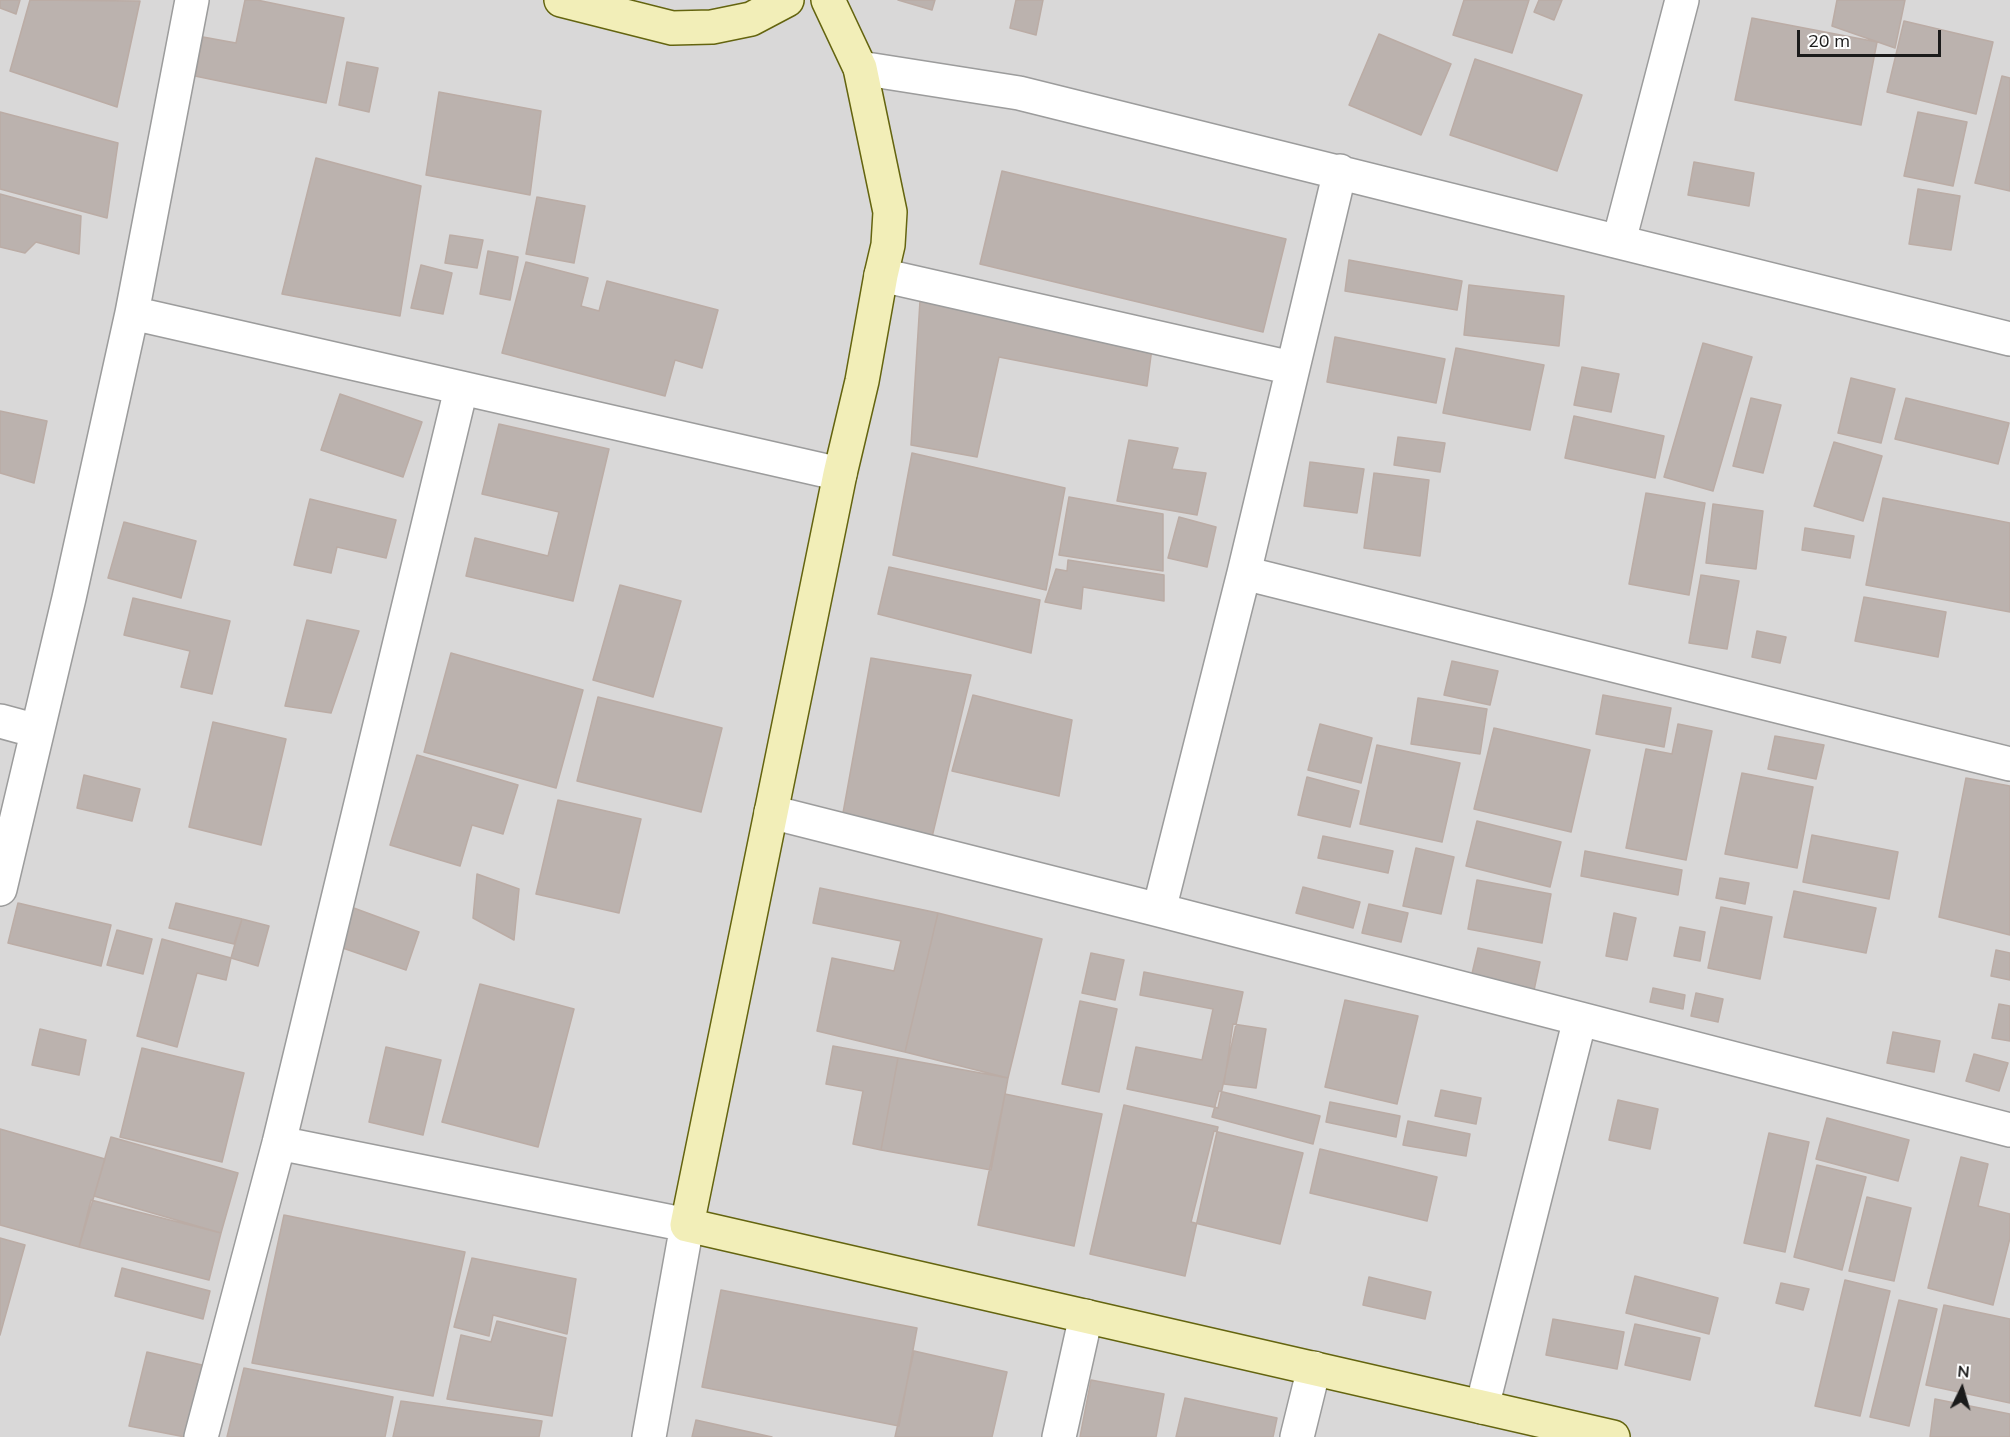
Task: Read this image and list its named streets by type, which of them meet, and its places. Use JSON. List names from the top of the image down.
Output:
{
  "scale_bar": "20 m",
  "north": "top"
}
